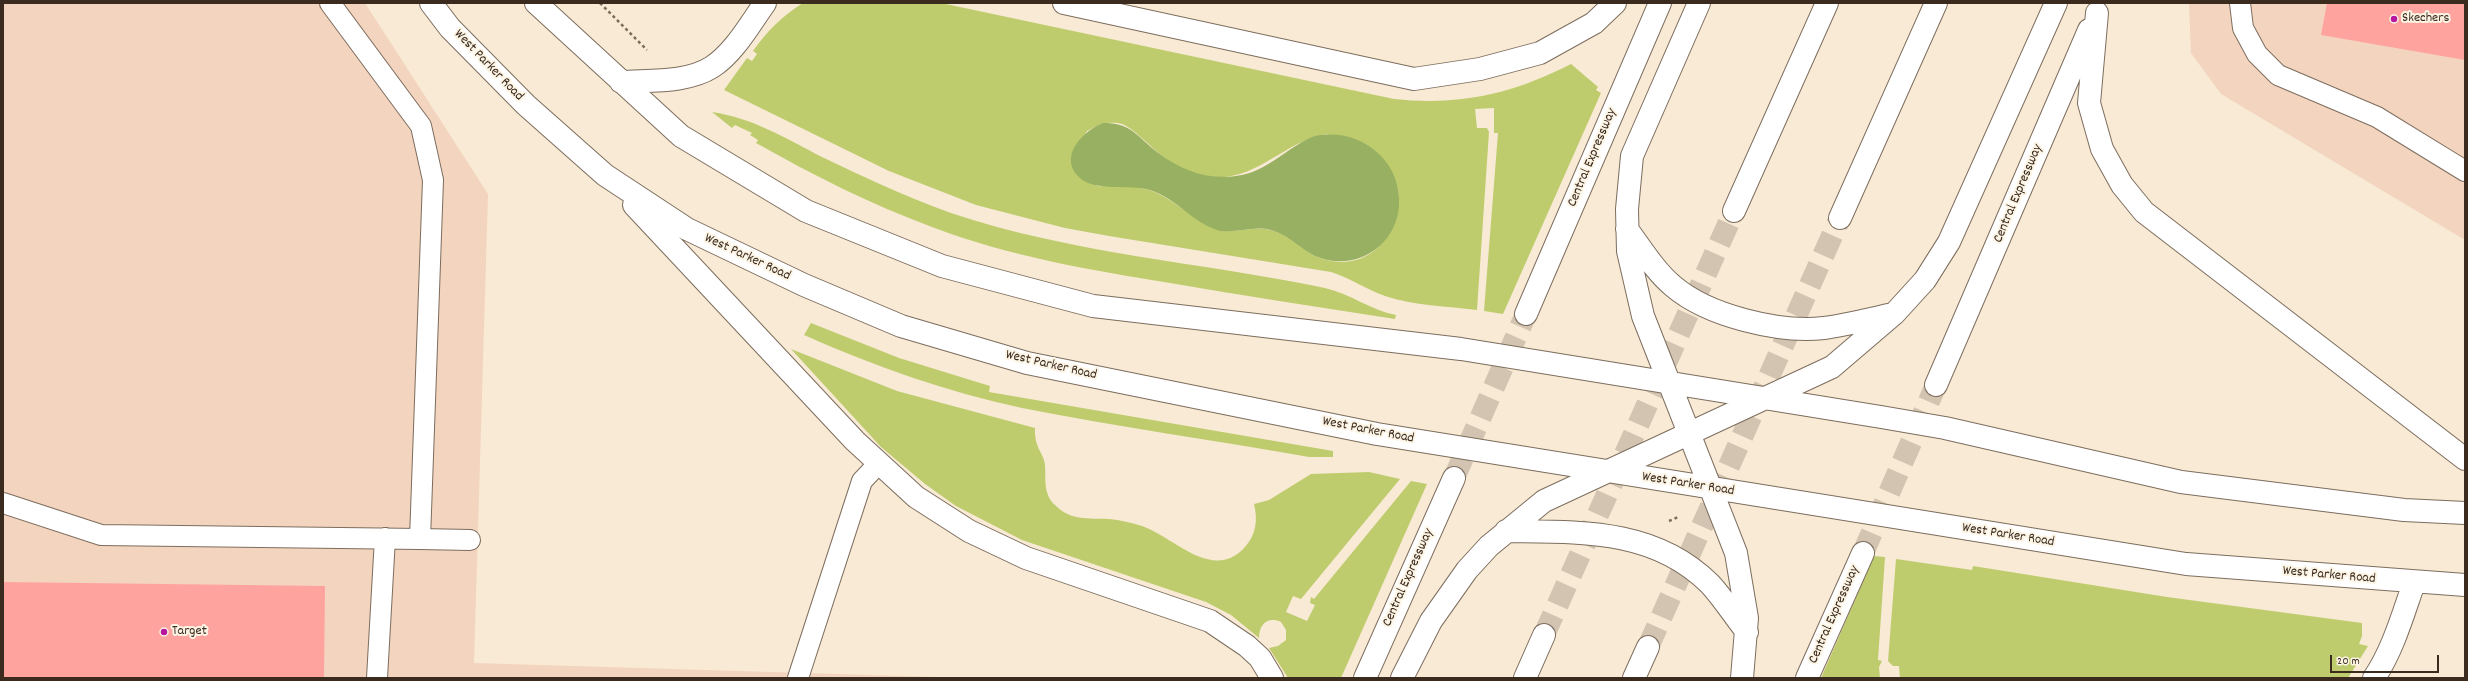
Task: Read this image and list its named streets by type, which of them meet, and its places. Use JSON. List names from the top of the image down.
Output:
{
  "streets": {
    "main road": ["West Parker Road", "Central Expressway"]
  },
  "places": ["Skechers", "Target"],
  "scale_bar": "20 m"
}
